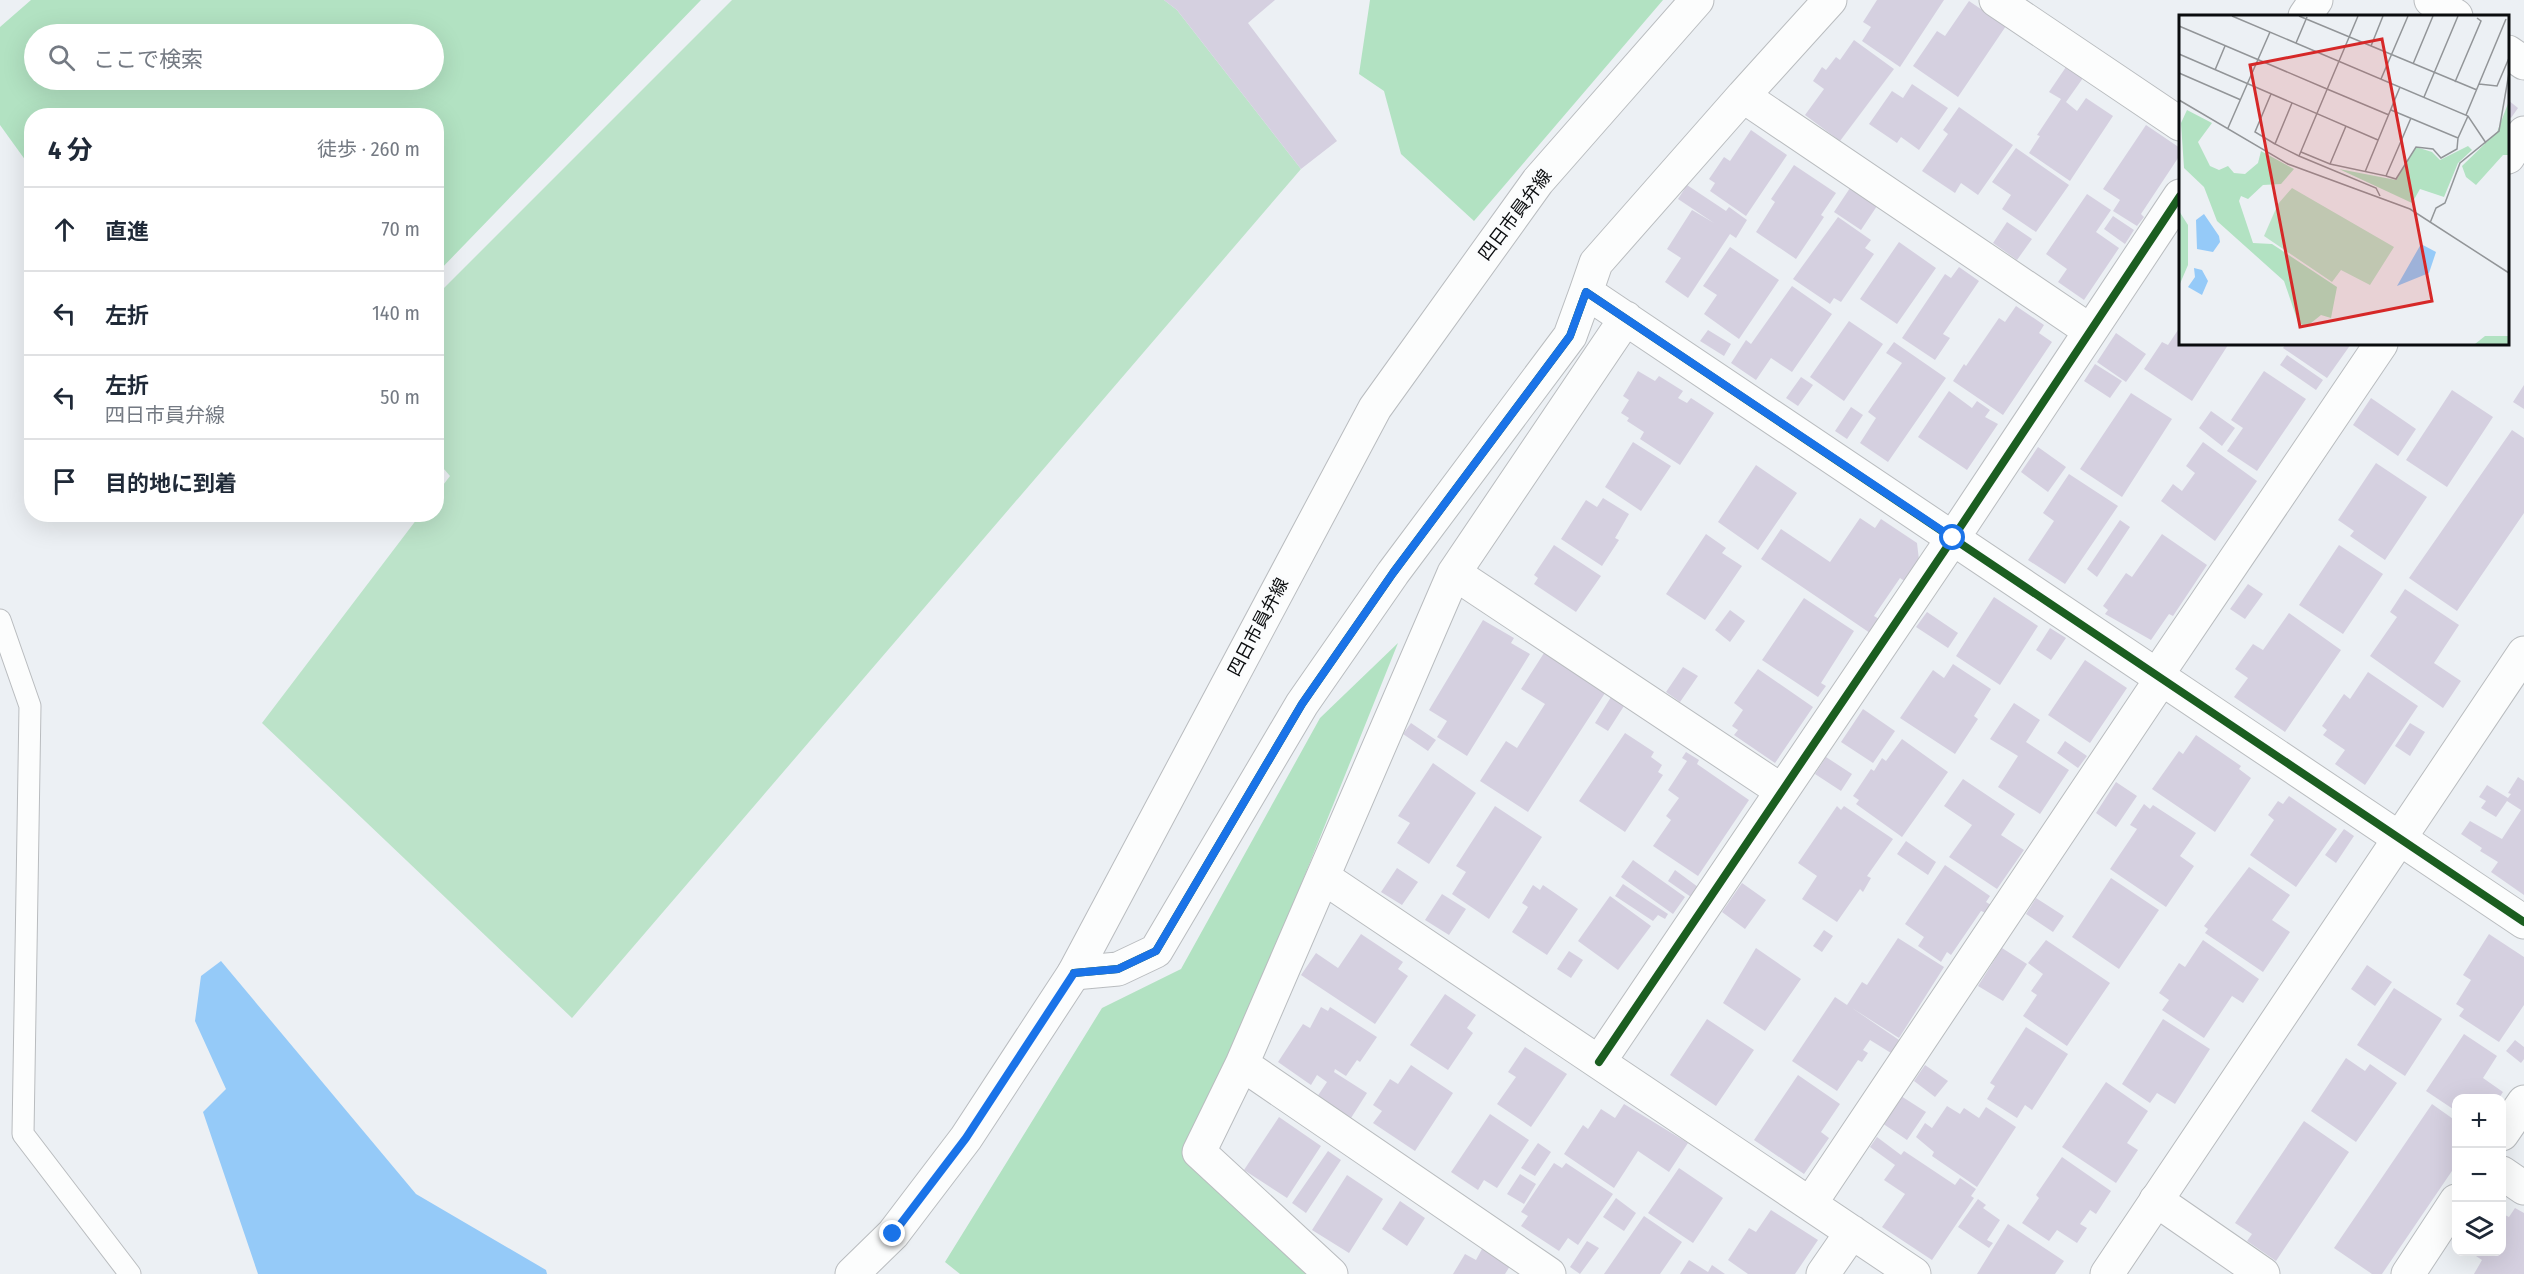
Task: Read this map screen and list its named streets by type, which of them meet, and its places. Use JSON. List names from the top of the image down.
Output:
{
  "streets": {
    "street": ["四日市員弁線"]
  },
  "page": {
    "search": "ここで検索",
    "heading": ["4 分", "徒歩 · 260 m"],
    "list": [
      ["直進", "70 m"],
      ["左折", "140 m"],
      ["左折", "四日市員弁線", "50 m"],
      "目的地に到着"
    ],
    "map_buttons": ["+", "−"]
  }
}
